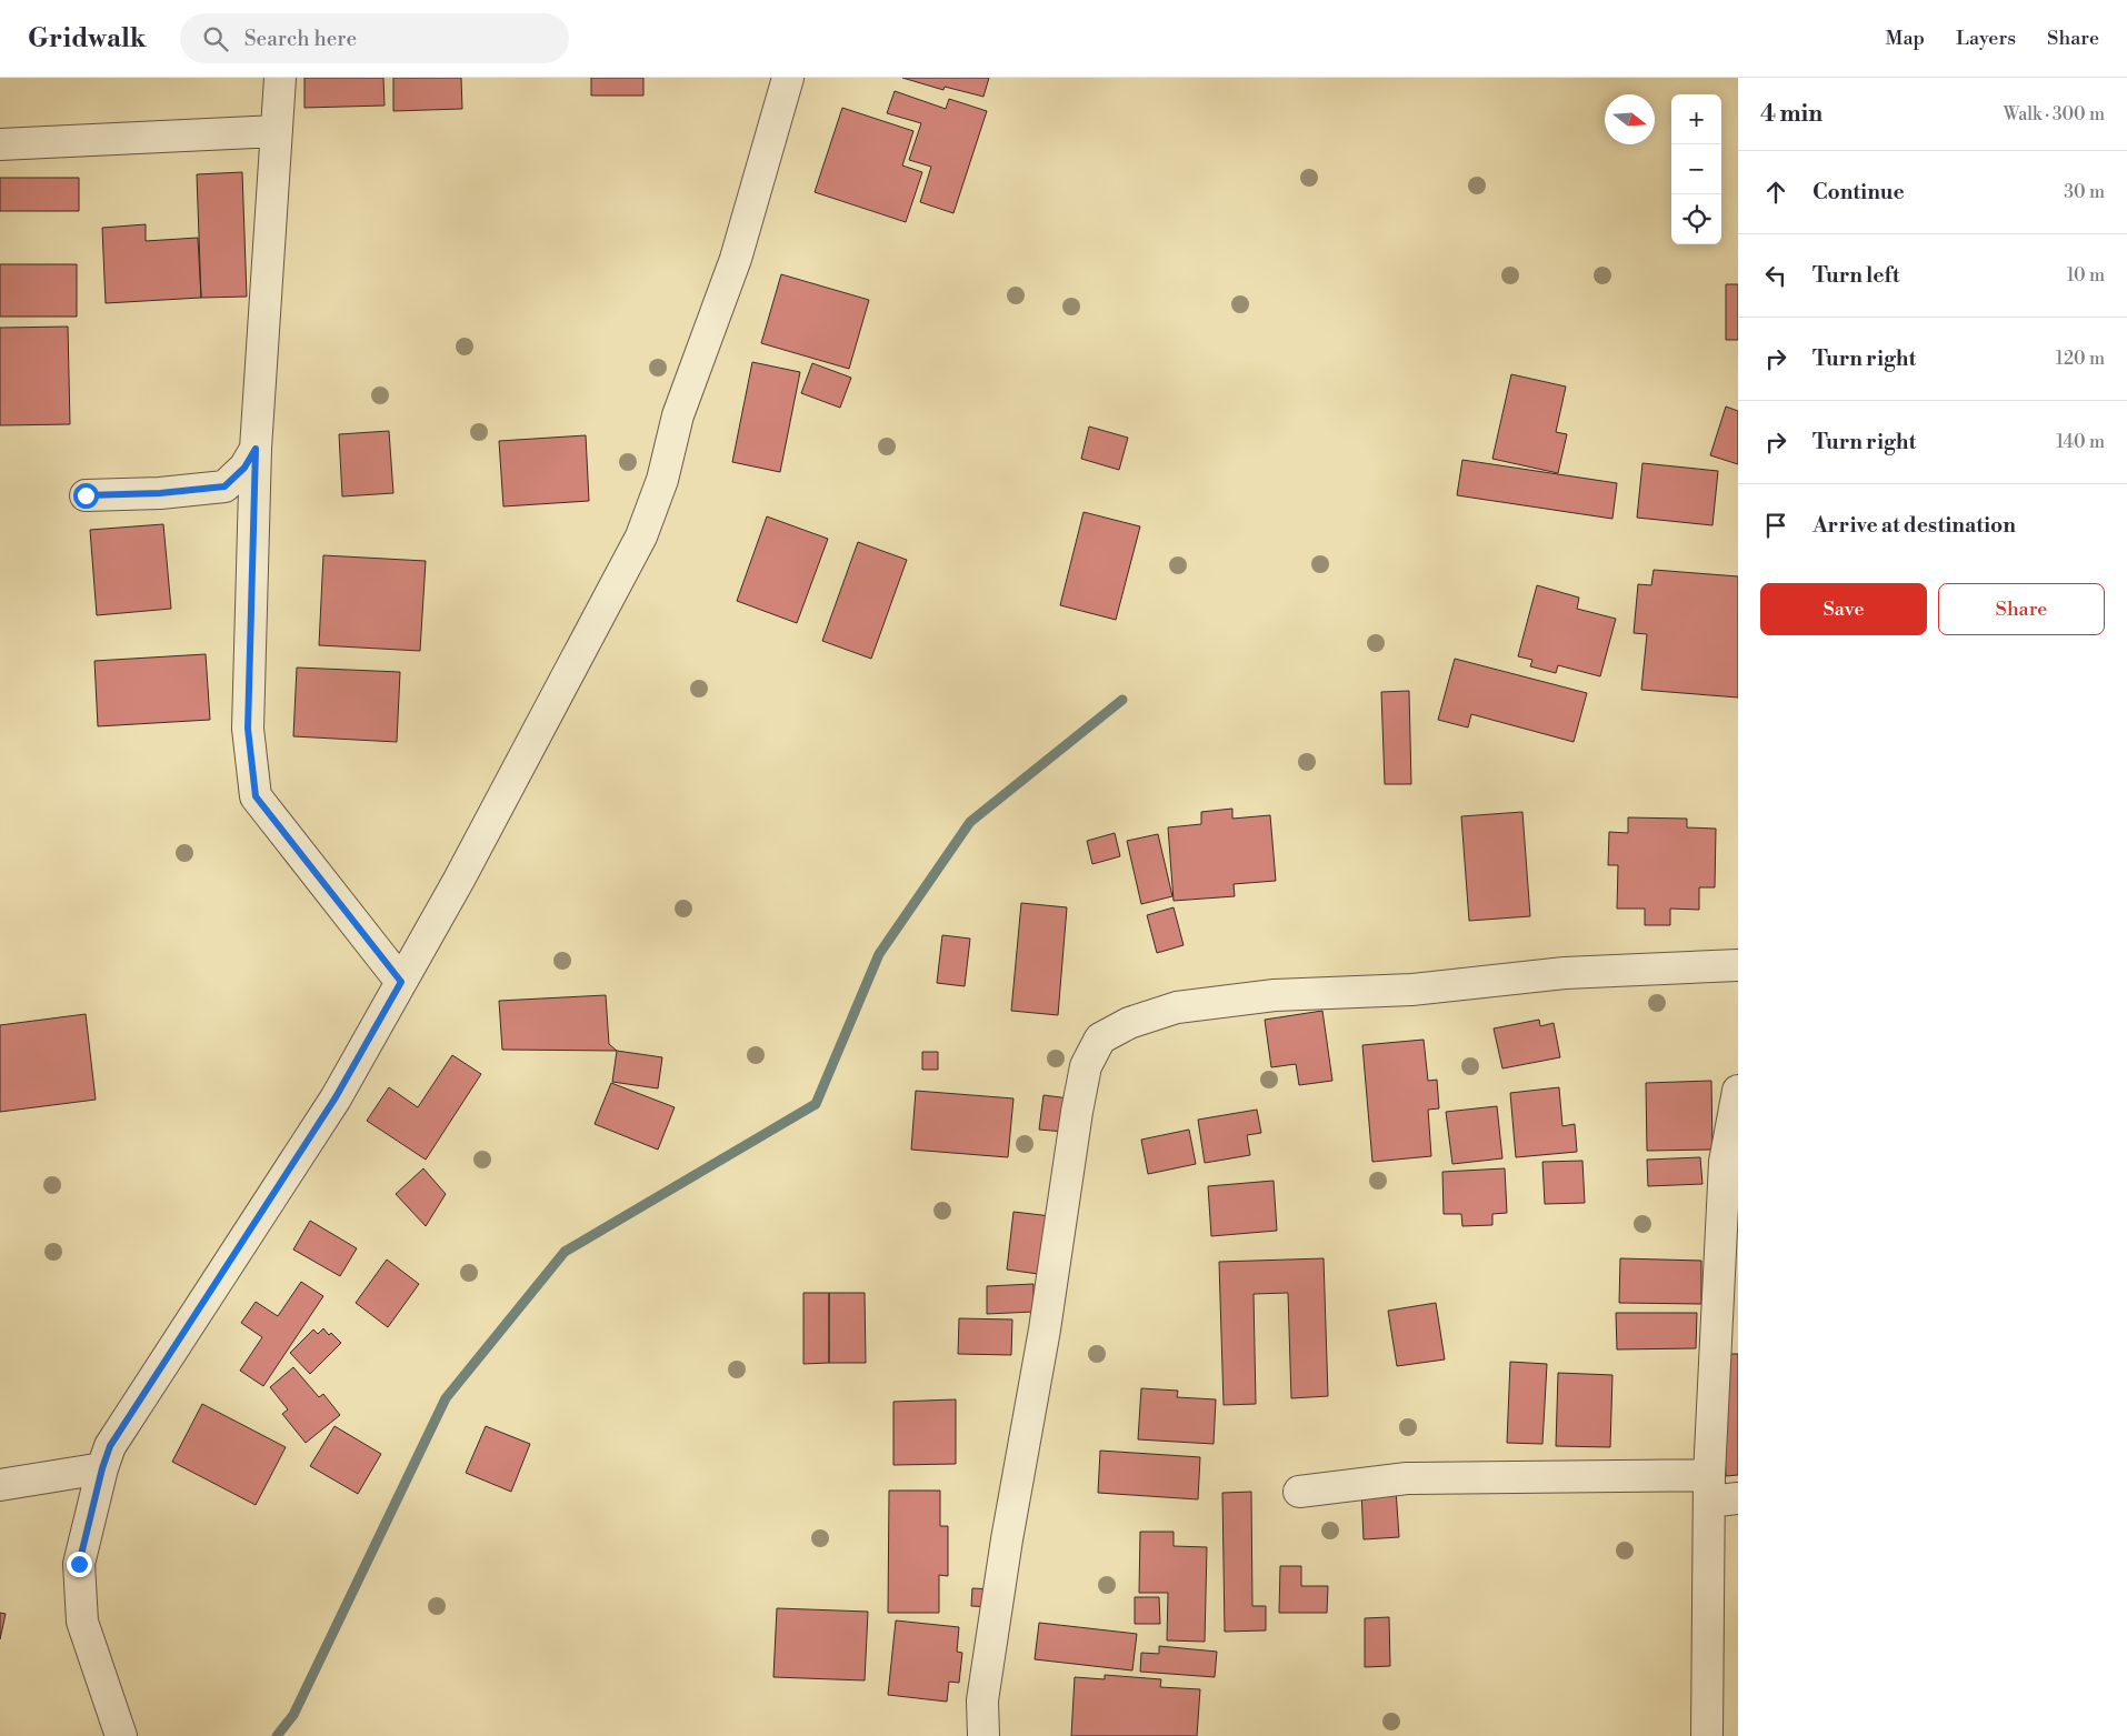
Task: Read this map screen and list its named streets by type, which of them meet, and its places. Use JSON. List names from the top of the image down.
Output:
{
  "north": "right",
  "page": {
    "header": "Gridwalk",
    "search": "Search here",
    "nav": ["Map", "Layers", "Share"],
    "heading": ["4 min", "Walk · 300 m"],
    "map_buttons": ["+", "−"],
    "list": [
      ["Continue", "30 m"],
      ["Turn left", "10 m"],
      ["Turn right", "120 m"],
      ["Turn right", "140 m"],
      "Arrive at destination"
    ],
    "buttons": ["Save", "Share"]
  }
}
